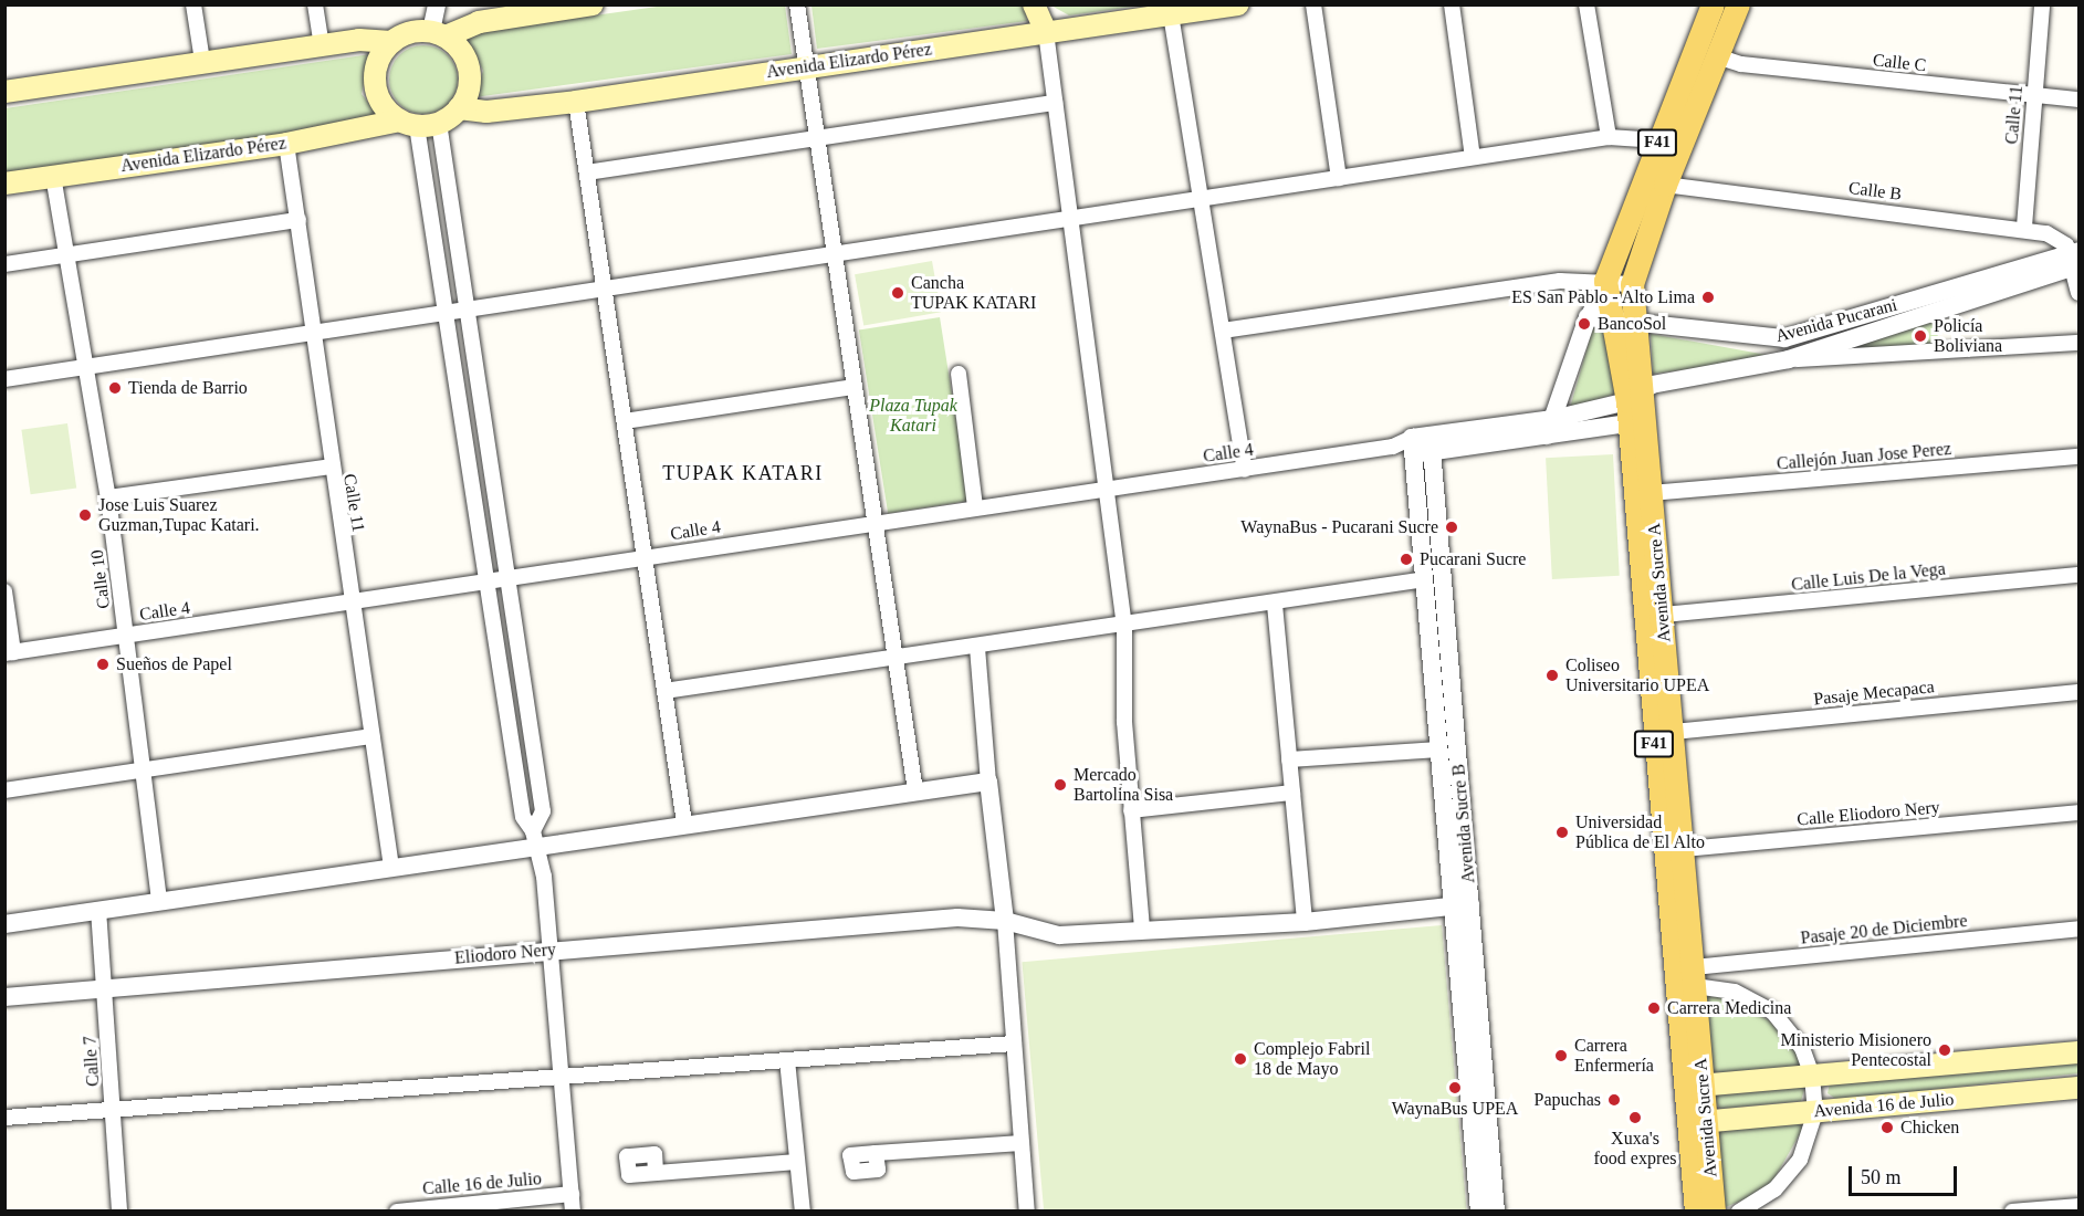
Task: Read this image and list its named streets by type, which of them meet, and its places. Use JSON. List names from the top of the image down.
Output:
{
  "streets": {
    "main road": [
      "Avenida Elizardo Pérez",
      "F41",
      "Avenida Sucre A",
      "Avenida 16 de Julio"
    ],
    "street": [
      "Calle C",
      "Calle 11",
      "Calle B",
      "Avenida Pucarani",
      "Calle 4",
      "Callejón Juan Jose Perez",
      "Calle Luis De la Vega",
      "Calle 10",
      "Pasaje Mecapaca",
      "Calle Eliodoro Nery",
      "Avenida Sucre B",
      "Pasaje 20 de Diciembre",
      "Eliodoro Nery",
      "Calle 7",
      "Calle 16 de Julio"
    ]
  },
  "crossings": [
    ["Avenida Elizardo Pérez", "Calle 11"],
    ["Avenida Elizardo Pérez", "Calle 10"],
    ["Calle C", "Calle 11"],
    ["Calle C", "F41"],
    ["Calle 11", "Calle B"],
    ["Calle 11", "Calle 4"],
    ["F41", "Calle B"],
    ["F41", "Avenida Pucarani"],
    ["F41", "Avenida Sucre A"],
    ["Calle B", "Avenida Pucarani"],
    ["Avenida Pucarani", "Calle 4"],
    ["Avenida Pucarani", "Avenida Sucre A"],
    ["Avenida Pucarani", "Avenida Sucre B"],
    ["Calle 4", "Calle 10"],
    ["Calle 4", "Avenida Sucre B"],
    ["Callejón Juan Jose Perez", "Avenida Sucre A"],
    ["Calle Luis De la Vega", "Avenida Sucre A"],
    ["Avenida Sucre A", "Pasaje Mecapaca"],
    ["Avenida Sucre A", "Calle Eliodoro Nery"],
    ["Avenida Sucre A", "Pasaje 20 de Diciembre"],
    ["Avenida Sucre A", "Avenida 16 de Julio"],
    ["Avenida Sucre B", "Eliodoro Nery"],
    ["Eliodoro Nery", "Calle 7"]
  ],
  "districts": ["TUPAK KATARI"],
  "parks": ["Plaza Tupak Katari"],
  "places": [
    "Cancha TUPAK KATARI",
    "ES San Pablo - Alto Lima",
    "BancoSol",
    "Policía Boliviana",
    "Tienda de Barrio",
    "Jose Luis Suarez Guzman,Tupac Katari.",
    "WaynaBus - Pucarani Sucre",
    "Pucarani Sucre",
    "Sueños de Papel",
    "Coliseo Universitario UPEA",
    "Mercado Bartolina Sisa",
    "Universidad Pública de El Alto",
    "Carrera Medicina",
    "Ministerio Misionero Pentecostal",
    "Carrera Enfermería",
    "Complejo Fabril 18 de Mayo",
    "WaynaBus UPEA",
    "Papuchas",
    "Xuxa's food expres",
    "Chicken"
  ],
  "scale_bar": "50 m"
}
